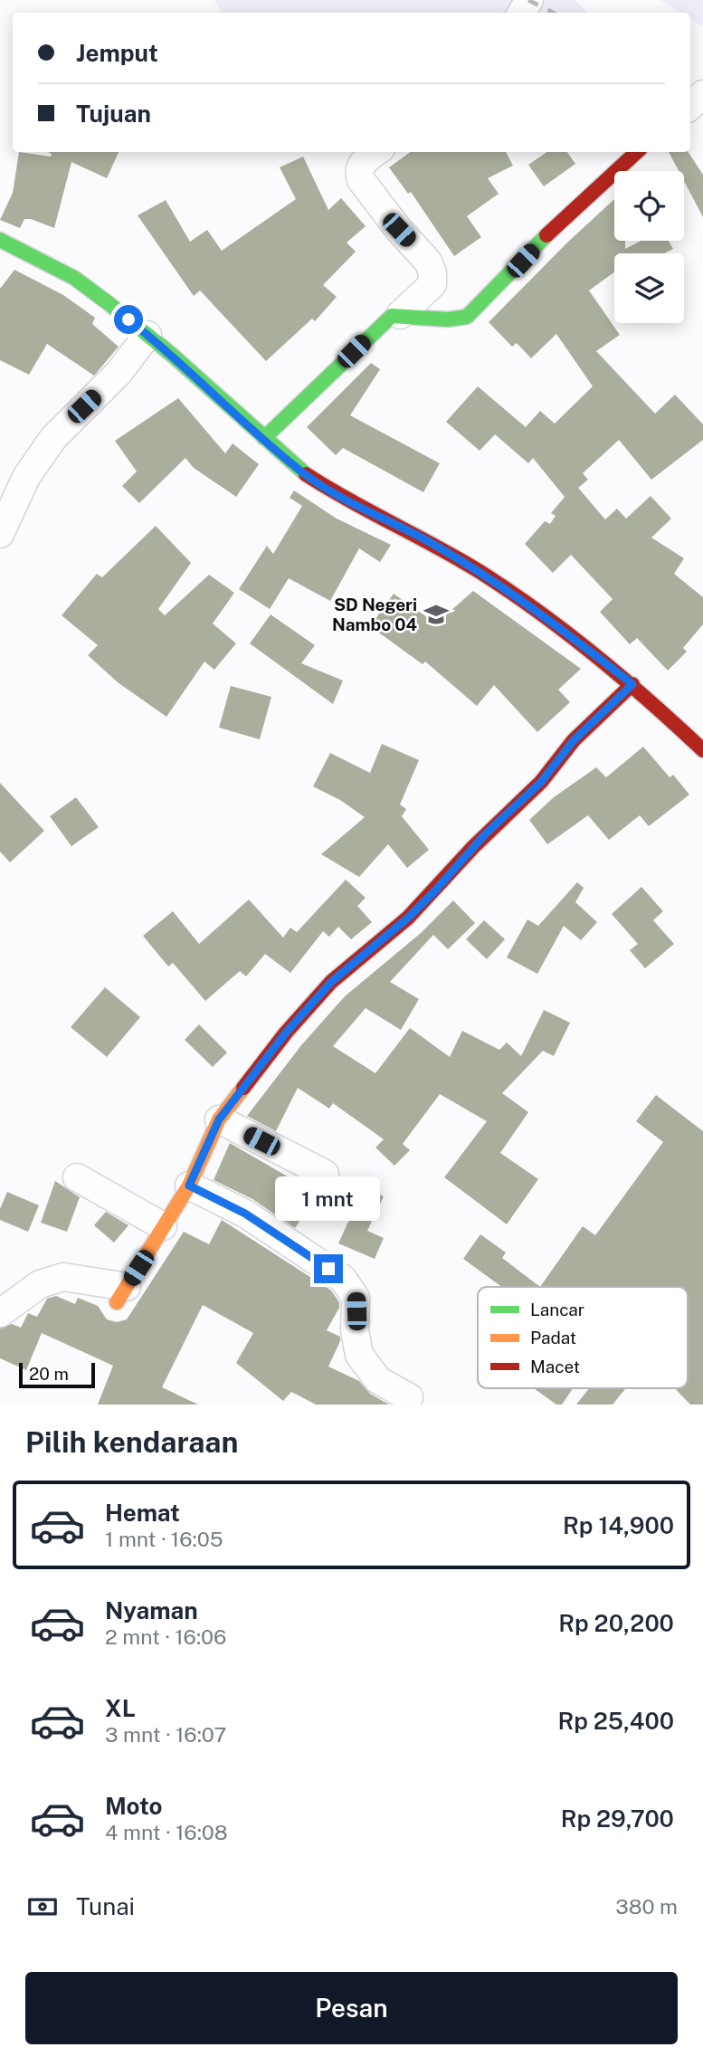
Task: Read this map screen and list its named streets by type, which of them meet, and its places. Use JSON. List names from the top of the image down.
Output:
{
  "places": {
    "school or university": ["SD Negeri Nambo 04"]
  },
  "legend": ["Lancar", "Padat", "Macet"],
  "scale_bar": "20 m",
  "page": {
    "banner": ["Jemput", "Tujuan"],
    "bubble": "1 mnt",
    "scale": "20 m",
    "heading": "Pilih kendaraan",
    "list": [
      {
        "name": "Hemat",
        "note": "1 mnt · 16:05",
        "value": "Rp 14,900"
      },
      {
        "name": "Nyaman",
        "note": "2 mnt · 16:06",
        "value": "Rp 20,200"
      },
      {
        "name": "XL",
        "note": "3 mnt · 16:07",
        "value": "Rp 25,400"
      },
      {
        "name": "Moto",
        "note": "4 mnt · 16:08",
        "value": "Rp 29,700"
      }
    ],
    "pay": ["Tunai", "380 m"],
    "buttons": "Pesan"
  }
}
